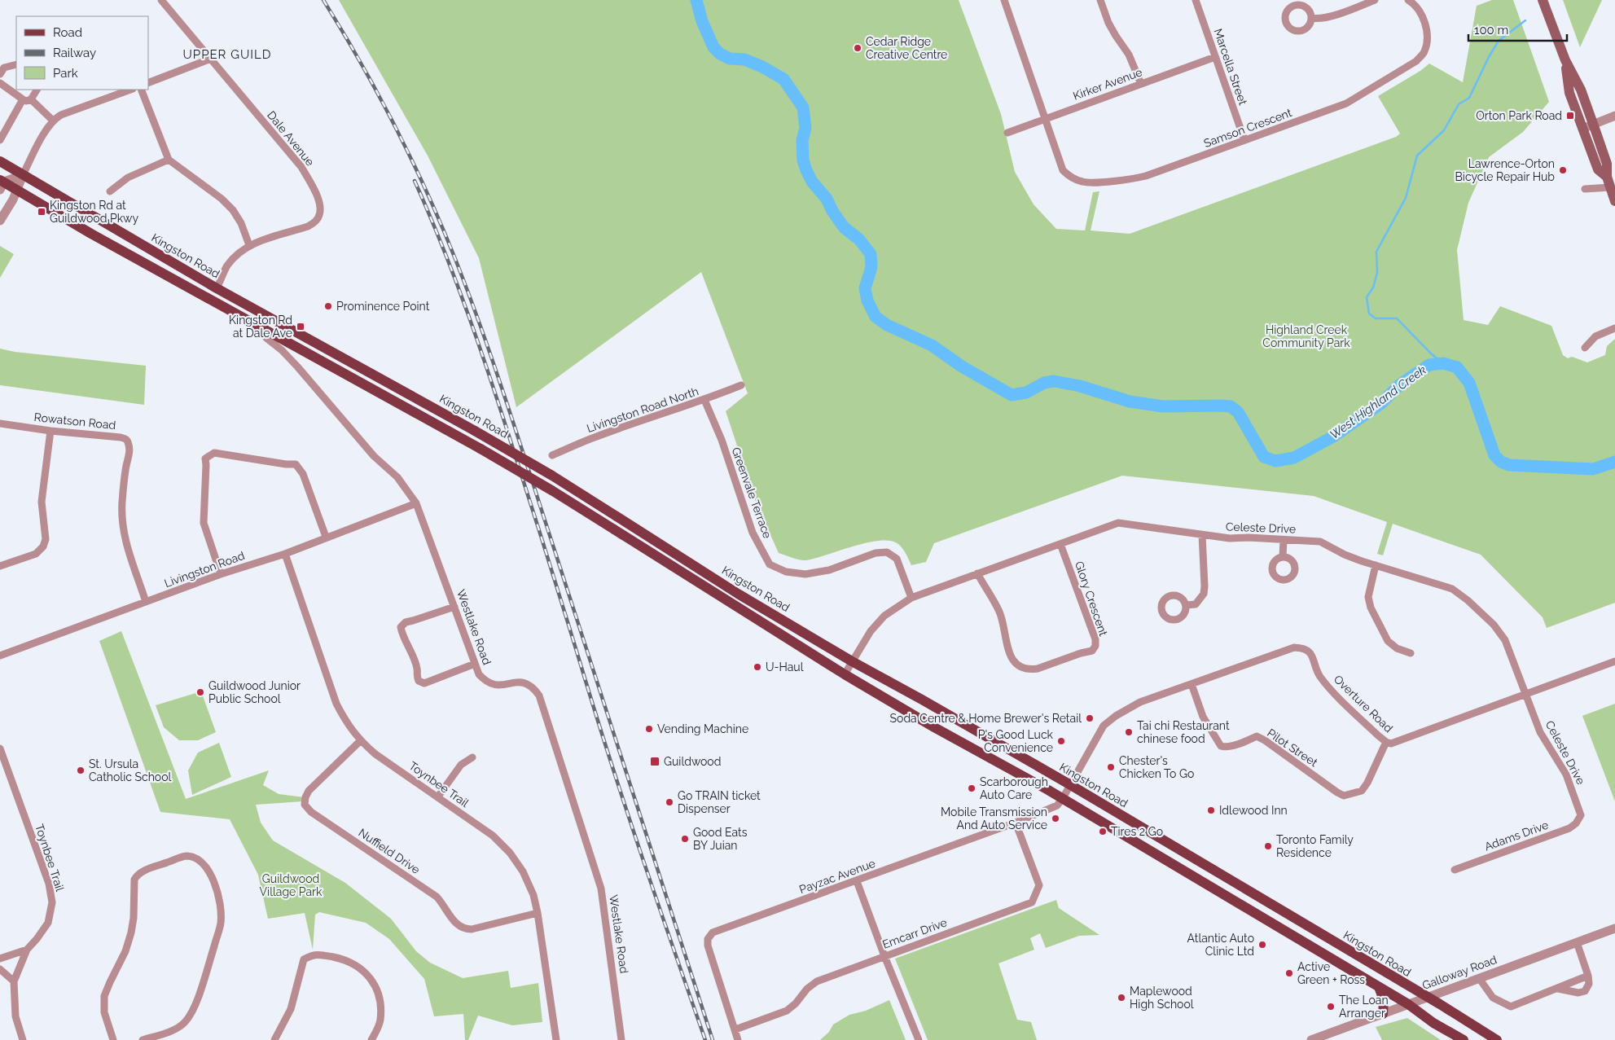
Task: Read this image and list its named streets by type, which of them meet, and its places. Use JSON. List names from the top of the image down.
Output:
{
  "streets": {
    "main road": ["Kingston Road"],
    "street": [
      "Marcella Street",
      "Kirker Avenue",
      "Samson Crescent",
      "Dale Avenue",
      "Livingston Road North",
      "Rowatson Road",
      "Greenvale Terrace",
      "Celeste Drive",
      "Livingston Road",
      "Glory Crescent",
      "Westlake Road",
      "Overture Road",
      "Pilot Street",
      "Toynbee Trail",
      "Adams Drive",
      "Nuffield Drive",
      "Payzac Avenue",
      "Emcarr Drive",
      "Galloway Road"
    ]
  },
  "crossings": [
    ["Marcella Street", "Kirker Avenue"],
    ["Marcella Street", "Samson Crescent"],
    ["Kirker Avenue", "Samson Crescent"],
    ["Dale Avenue", "Kingston Road"],
    ["Kingston Road", "Celeste Drive"],
    ["Kingston Road", "Overture Road"],
    ["Kingston Road", "Galloway Road"],
    ["Livingston Road North", "Greenvale Terrace"],
    ["Rowatson Road", "Livingston Road"],
    ["Greenvale Terrace", "Celeste Drive"],
    ["Celeste Drive", "Glory Crescent"],
    ["Celeste Drive", "Overture Road"],
    ["Celeste Drive", "Adams Drive"],
    ["Livingston Road", "Westlake Road"],
    ["Livingston Road", "Toynbee Trail"],
    ["Overture Road", "Pilot Street"],
    ["Overture Road", "Payzac Avenue"],
    ["Toynbee Trail", "Nuffield Drive"],
    ["Payzac Avenue", "Emcarr Drive"]
  ],
  "districts": ["UPPER GUILD"],
  "water": ["West Highland Creek"],
  "parks": ["Highland Creek Community Park", "Guildwood Village Park"],
  "places": {
    "other": [
      "Cedar Ridge Creative Centre",
      "Lawrence-Orton Bicycle Repair Hub",
      "Prominence Point",
      "U-Haul",
      "Guildwood Junior Public School",
      "Soda Centre & Home Brewer's Retail",
      "Vending Machine",
      "Tai chi Restaurant chinese food",
      "P's Good Luck Convenience",
      "Chester's Chicken To Go",
      "St. Ursula Catholic School",
      "Scarborough Auto Care",
      "Go TRAIN ticket Dispenser",
      "Idlewood Inn",
      "Mobile Transmission And Auto Service",
      "Tires 2 Go",
      "Good Eats BY Juian",
      "Toronto Family Residence",
      "Atlantic Auto Clinic Ltd",
      "Active Green + Ross",
      "Maplewood High School",
      "The Loan Arranger"
    ],
    "transit": [
      "Orton Park Road",
      "Kingston Rd at Guildwood Pkwy",
      "Kingston Rd at Dale Ave",
      "Guildwood"
    ]
  },
  "legend": ["Road", "Railway", "Park"],
  "scale_bar": "100 m"
}
